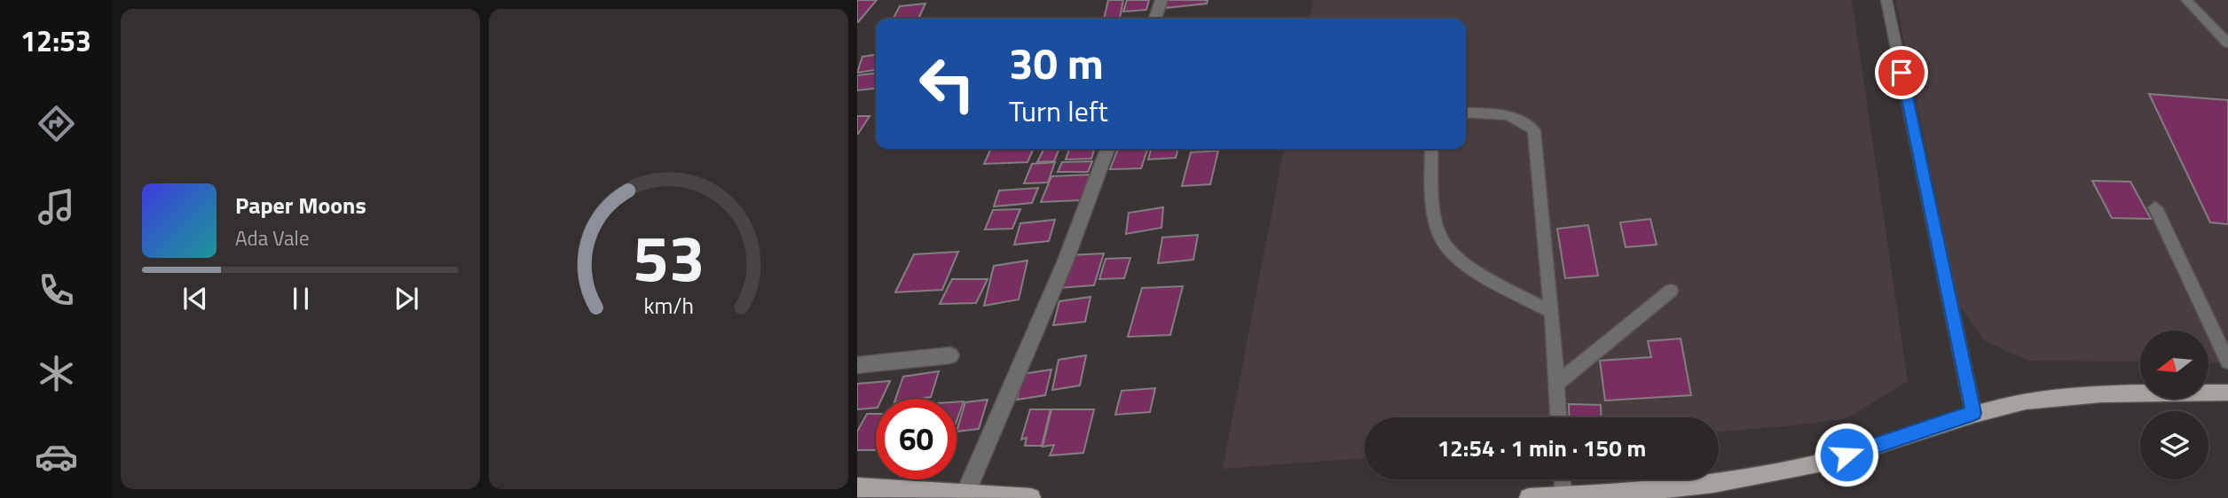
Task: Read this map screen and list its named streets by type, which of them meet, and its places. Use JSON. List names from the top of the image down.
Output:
{
  "north": "left",
  "page": {
    "tabs": "12:53",
    "turn": ["30 m", "Turn left"],
    "song": ["Paper Moons", "Ada Vale"],
    "limit": "60",
    "trip": "12:54 · 1 min · 150 m",
    "gauge": ["53", "km/h"]
  }
}
